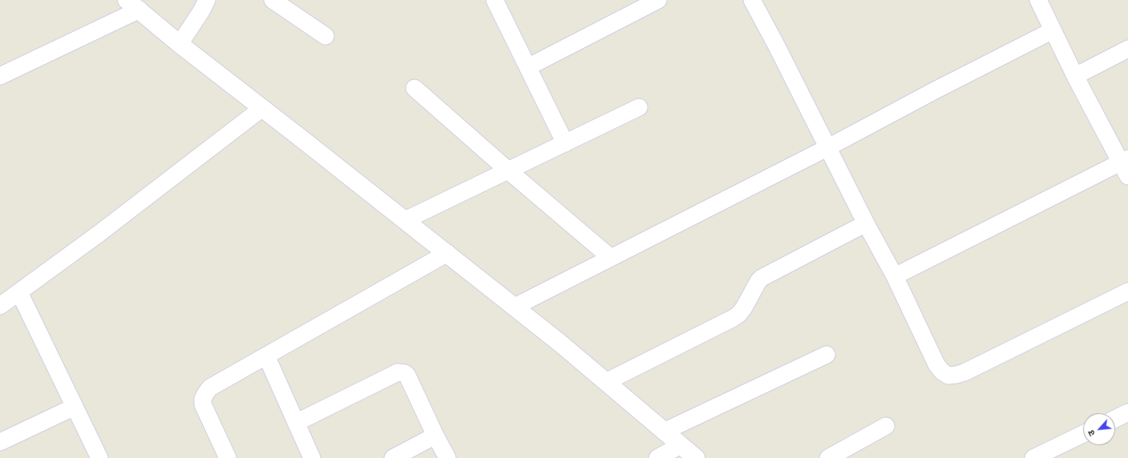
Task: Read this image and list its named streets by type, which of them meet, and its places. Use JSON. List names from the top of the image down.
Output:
{
  "north": "bottom left"
}
